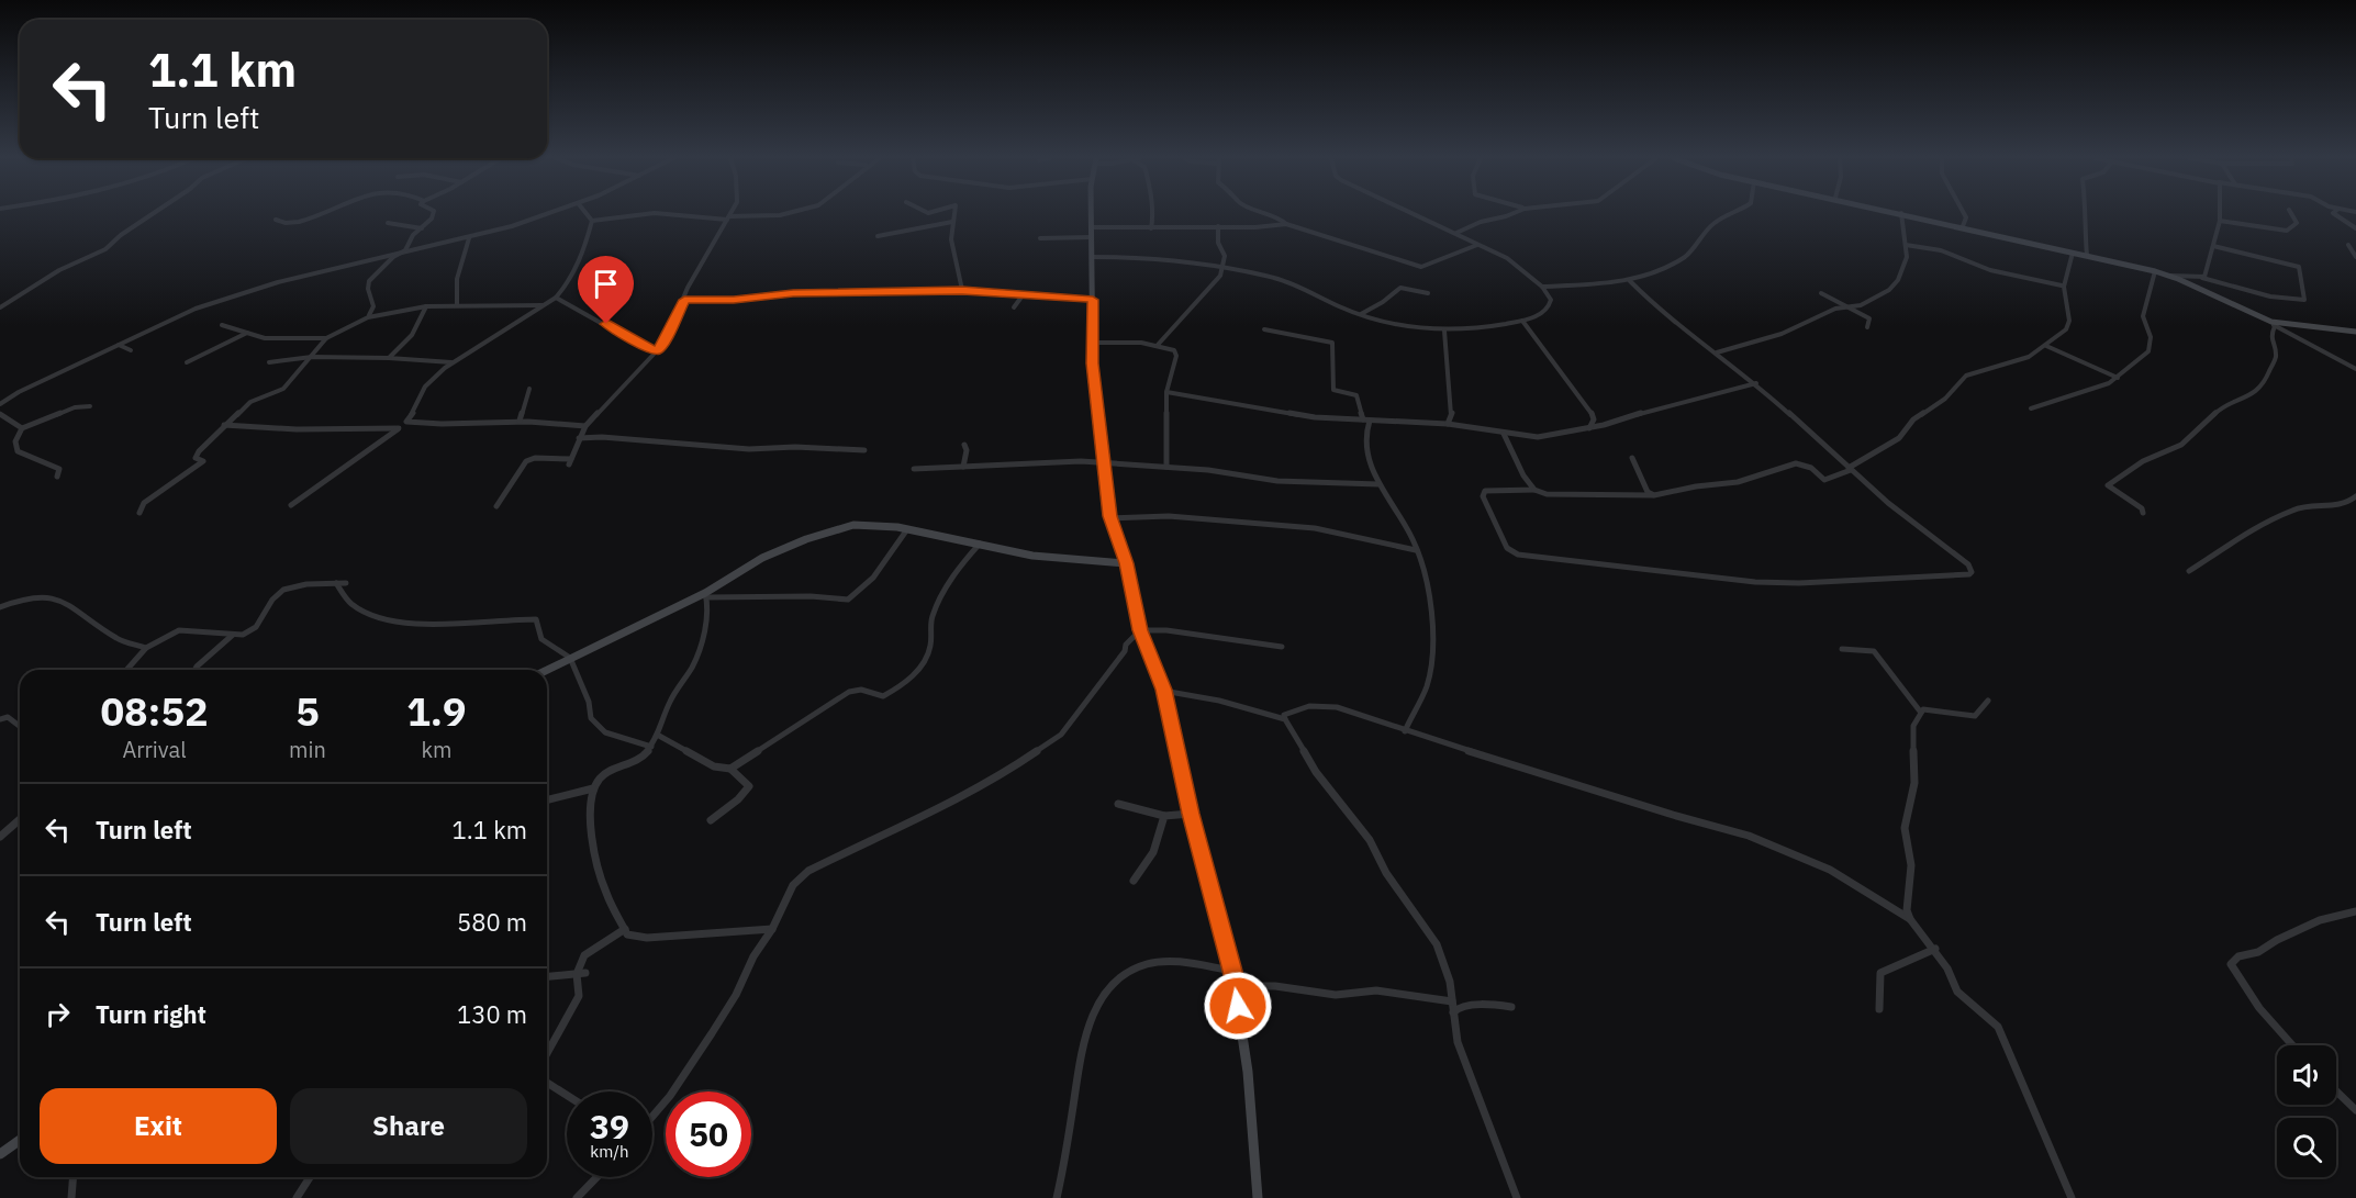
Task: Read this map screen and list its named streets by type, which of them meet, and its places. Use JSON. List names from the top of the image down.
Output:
{
  "page": {
    "turn": ["1.1 km", "Turn left"],
    "eta": [
      "08:52",
      "Arrival",
      "5",
      "min",
      "1.9",
      "km"
    ],
    "list": [
      {
        "name": "Turn left",
        "value": "1.1 km"
      },
      {
        "name": "Turn left",
        "value": "580 m"
      },
      {
        "name": "Turn right",
        "value": "130 m"
      }
    ],
    "buttons": ["Exit", "Share"],
    "speed": "39 km/h",
    "limit": "50"
  }
}
